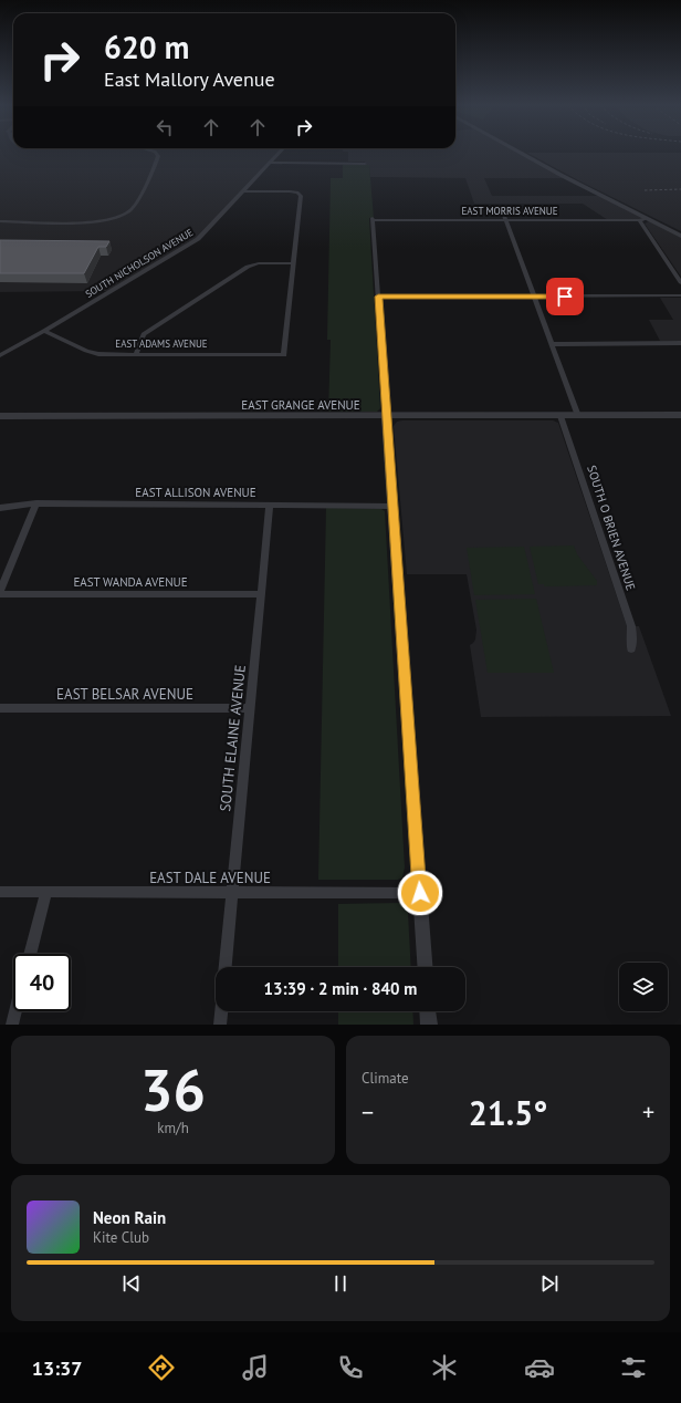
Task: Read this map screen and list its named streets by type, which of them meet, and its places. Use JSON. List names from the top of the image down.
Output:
{
  "streets": {
    "street": [
      "EAST MORRIS AVENUE",
      "SOUTH NICHOLSON AVENUE",
      "EAST ADAMS AVENUE",
      "EAST GRANGE AVENUE",
      "EAST ALLISON AVENUE",
      "SOUTH O BRIEN AVENUE",
      "EAST WANDA AVENUE",
      "EAST BELSAR AVENUE",
      "SOUTH ELAINE AVENUE",
      "EAST DALE AVENUE"
    ]
  },
  "crossings": [
    ["SOUTH NICHOLSON AVENUE", "EAST ADAMS AVENUE"],
    ["EAST GRANGE AVENUE", "SOUTH O BRIEN AVENUE"],
    ["EAST ALLISON AVENUE", "SOUTH ELAINE AVENUE"],
    ["EAST WANDA AVENUE", "SOUTH ELAINE AVENUE"],
    ["EAST BELSAR AVENUE", "SOUTH ELAINE AVENUE"],
    ["SOUTH ELAINE AVENUE", "EAST DALE AVENUE"]
  ],
  "page": {
    "turn": ["620 m", "East Mallory Avenue"],
    "limit": "40",
    "trip": "13:39 · 2 min · 840 m",
    "tile": [
      ["36", "km/h"],
      "Climate"
    ],
    "heat": ["−", "21.5°", "+"],
    "song": ["Neon Rain", "Kite Club"],
    "tabs": "13:37"
  }
}
